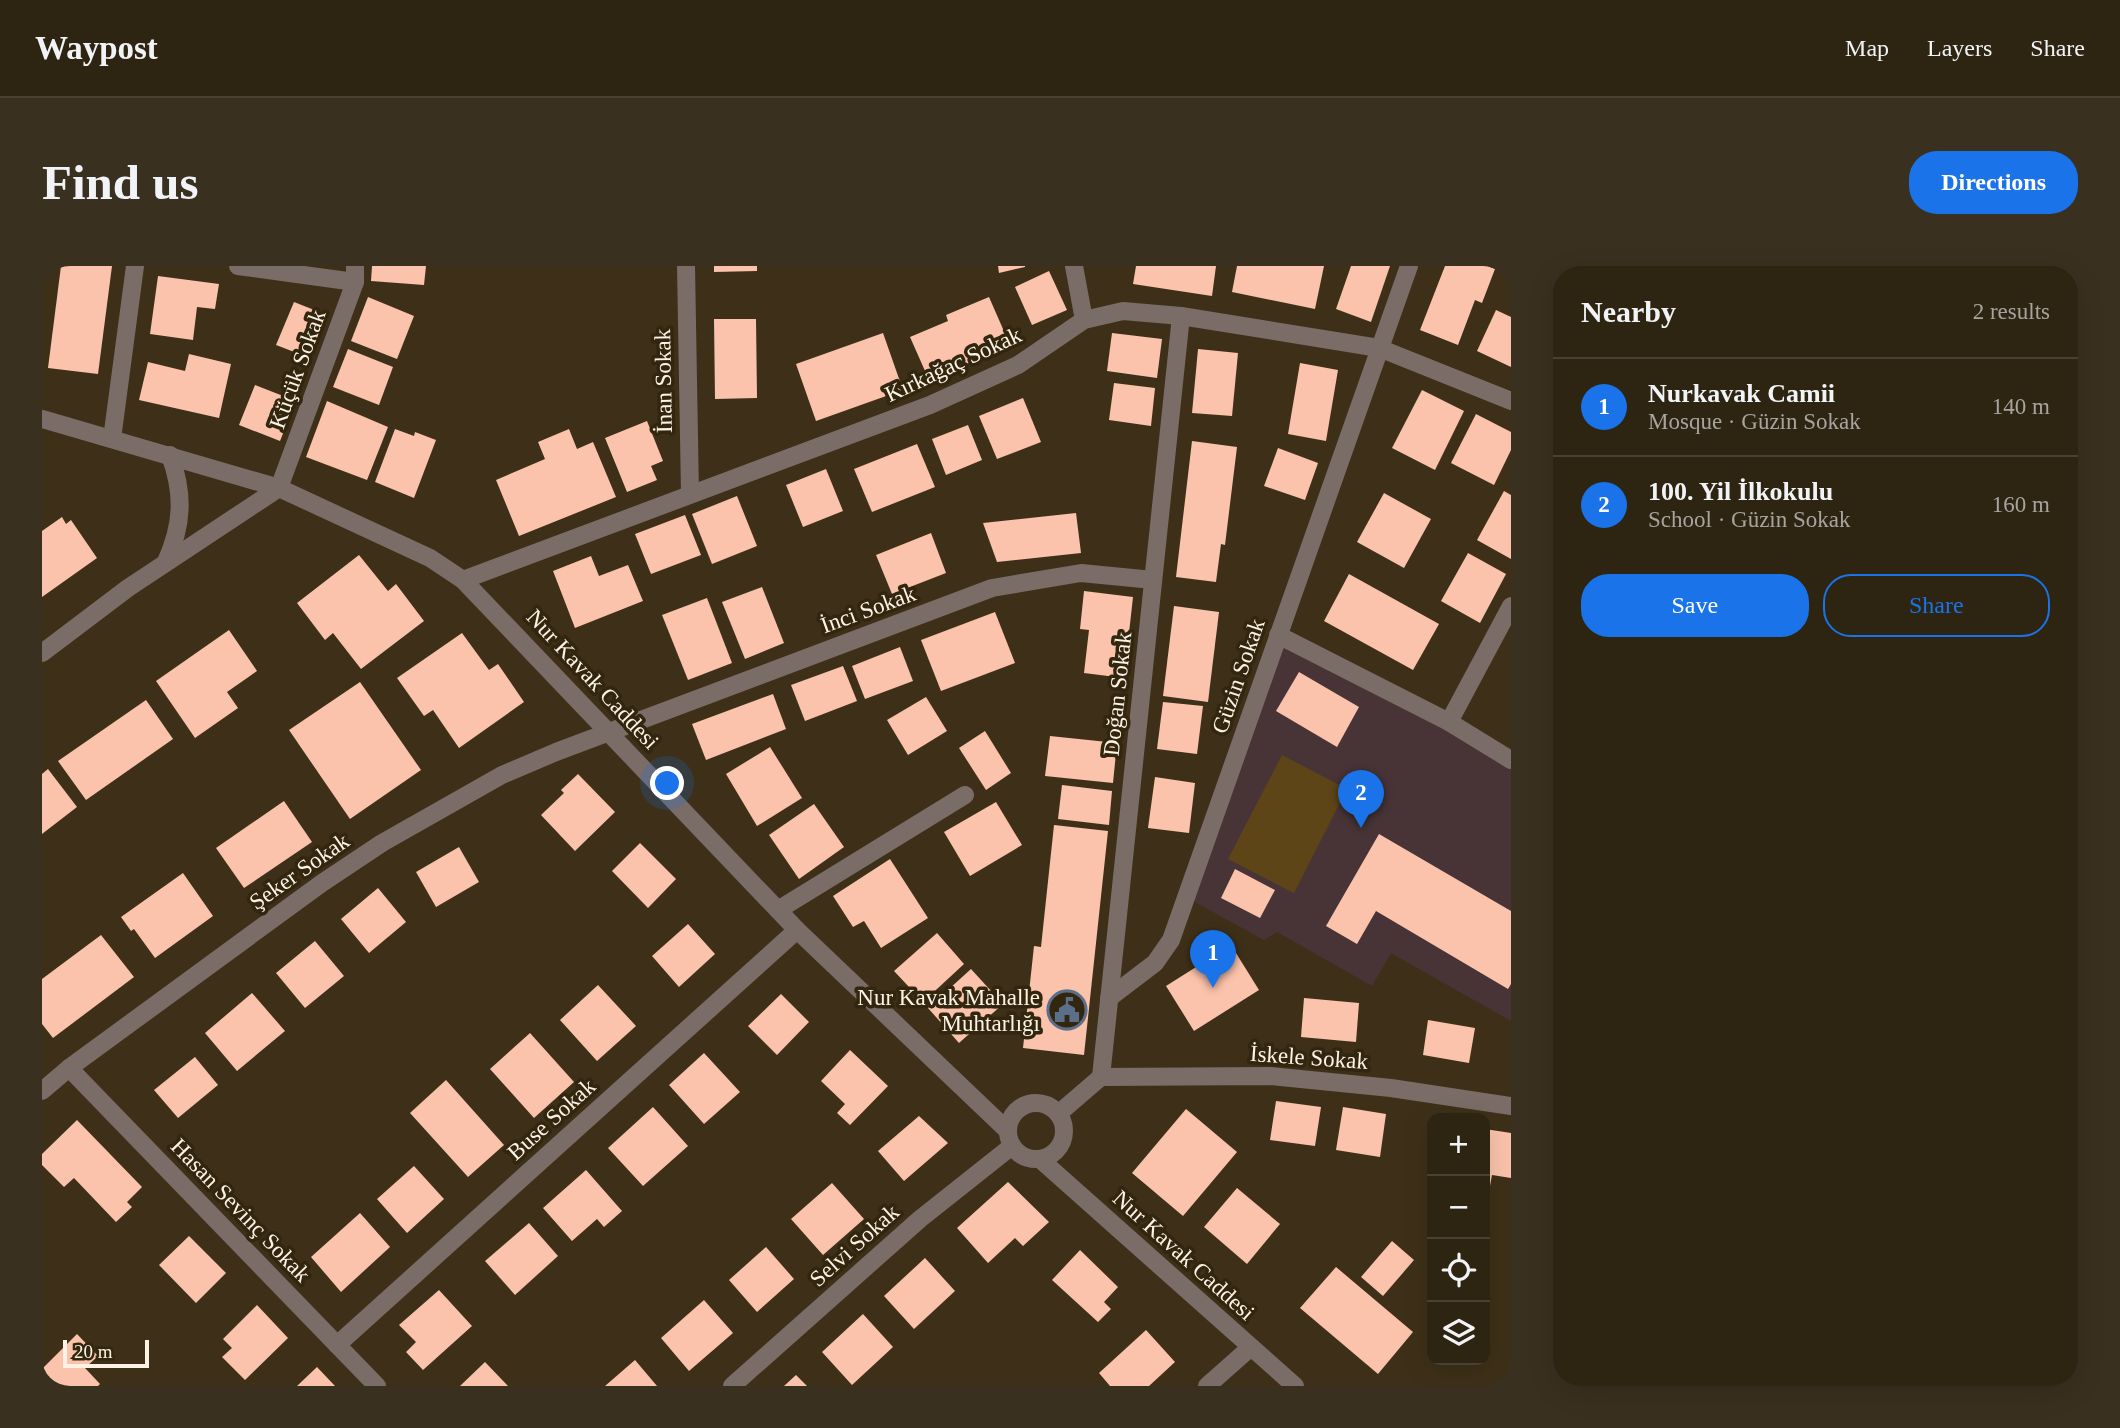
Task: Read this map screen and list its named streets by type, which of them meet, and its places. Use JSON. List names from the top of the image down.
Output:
{
  "streets": {
    "street": [
      "Kırkağaç Sokak",
      "Küçük Sokak",
      "İnan Sokak",
      "İnci Sokak",
      "Güzin Sokak",
      "Nur Kavak Caddesi",
      "Doğan Sokak",
      "Şeker Sokak",
      "İskele Sokak",
      "Buse Sokak",
      "Hasan Sevinç Sokak",
      "Selvi Sokak"
    ]
  },
  "crossings": [
    ["Kırkağaç Sokak", "İnan Sokak"],
    ["Kırkağaç Sokak", "Güzin Sokak"],
    ["Kırkağaç Sokak", "Nur Kavak Caddesi"],
    ["Kırkağaç Sokak", "Doğan Sokak"],
    ["Küçük Sokak", "Nur Kavak Caddesi"],
    ["İnci Sokak", "Nur Kavak Caddesi"],
    ["İnci Sokak", "Doğan Sokak"],
    ["İnci Sokak", "Şeker Sokak"],
    ["Güzin Sokak", "Doğan Sokak"],
    ["Nur Kavak Caddesi", "Şeker Sokak"],
    ["Nur Kavak Caddesi", "Buse Sokak"],
    ["Nur Kavak Caddesi", "Selvi Sokak"],
    ["Doğan Sokak", "İskele Sokak"],
    ["Şeker Sokak", "Hasan Sevinç Sokak"],
    ["Buse Sokak", "Hasan Sevinç Sokak"]
  ],
  "places": {
    "public building": ["Nur Kavak Mahalle Muhtarlığı"]
  },
  "scale_bar": "20 m",
  "page": {
    "header": "Waypost",
    "nav": ["Map", "Layers", "Share"],
    "buttons": [
      "Directions",
      ["Save", "Share"]
    ],
    "title": "Find us",
    "heading": ["Nearby", "2 results"],
    "list": [
      {
        "mark": "1",
        "name": "Nurkavak Camii",
        "note": "Mosque · Güzin Sokak",
        "value": "140 m"
      },
      {
        "mark": "2",
        "name": "100. Yil İlkokulu",
        "note": "School · Güzin Sokak",
        "value": "160 m"
      }
    ],
    "pins": ["2", "1"],
    "map_buttons": ["+", "−"],
    "scale": "20 m"
  }
}
